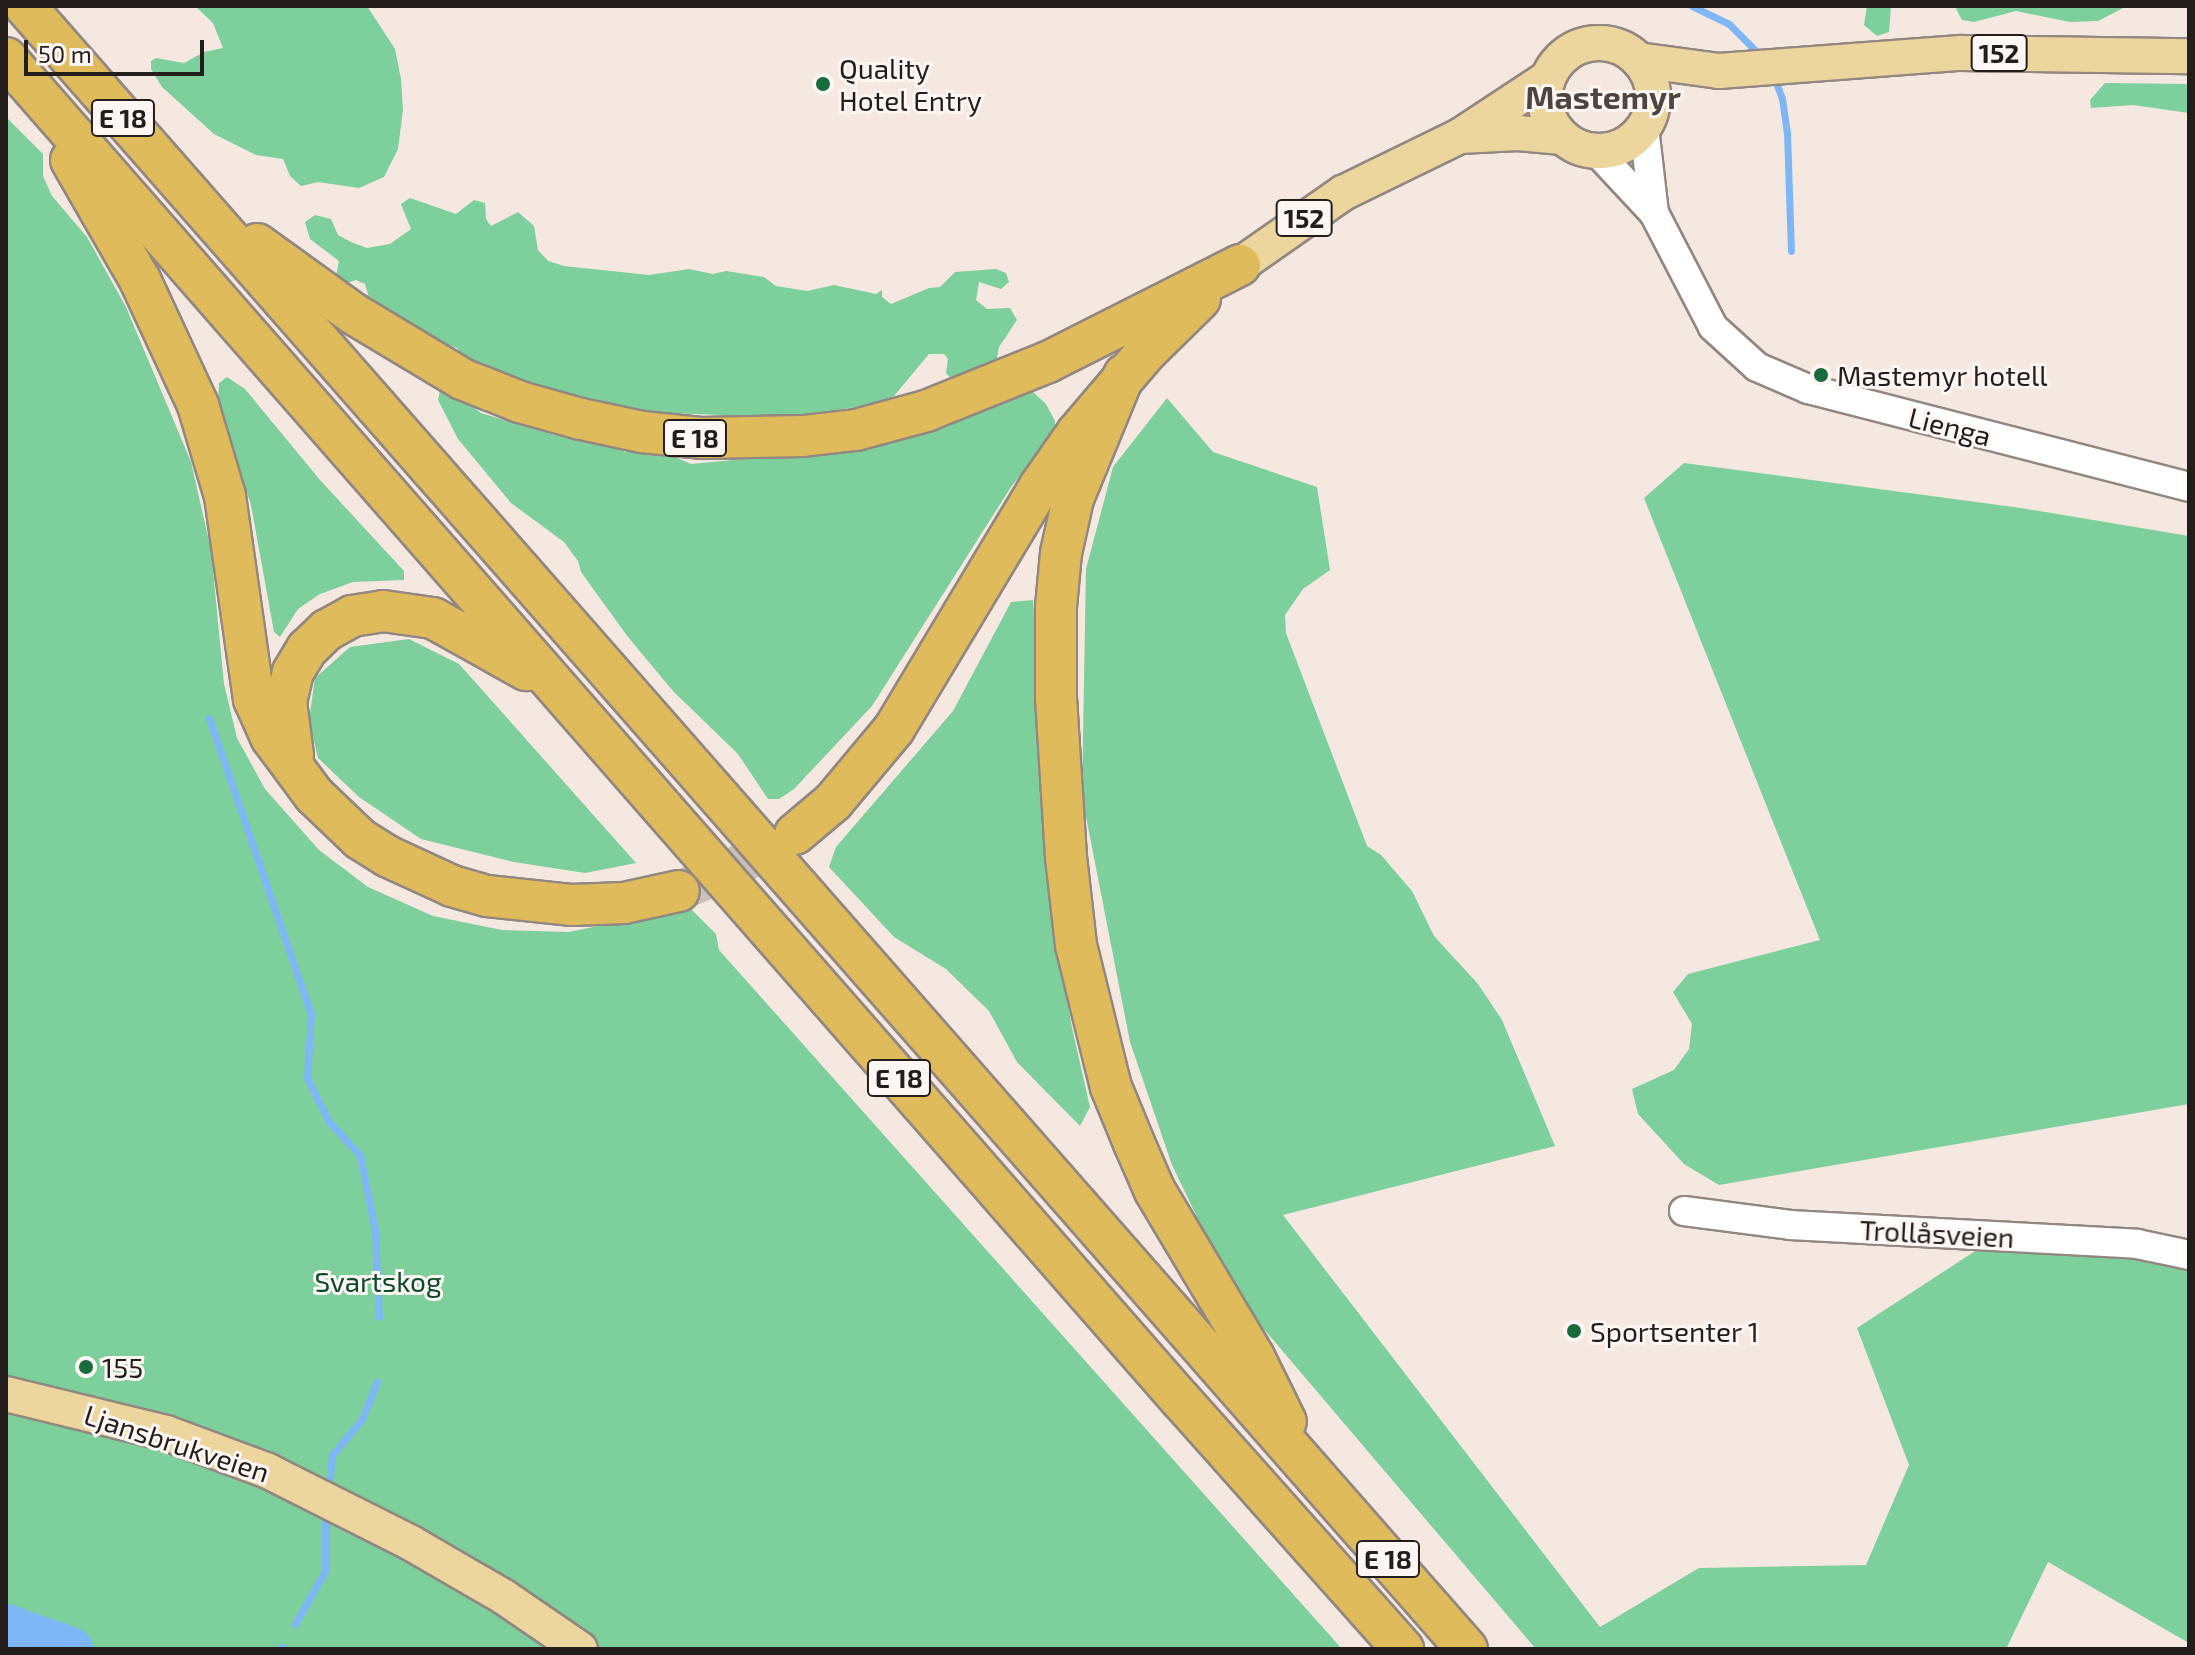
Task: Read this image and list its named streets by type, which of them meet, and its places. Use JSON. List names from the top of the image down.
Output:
{
  "streets": {
    "highway": ["E 18"],
    "main road": ["152", "Ljansbrukveien"],
    "street": ["Lienga", "Trollåsveien"]
  },
  "crossings": [
    ["152", "E 18"],
    ["152", "Lienga"]
  ],
  "districts": ["Mastemyr"],
  "parks": ["Svartskog"],
  "places": [
    "Quality Hotel Entry",
    "Mastemyr hotell",
    "Sportsenter 1",
    "155"
  ],
  "scale_bar": "50 m"
}
